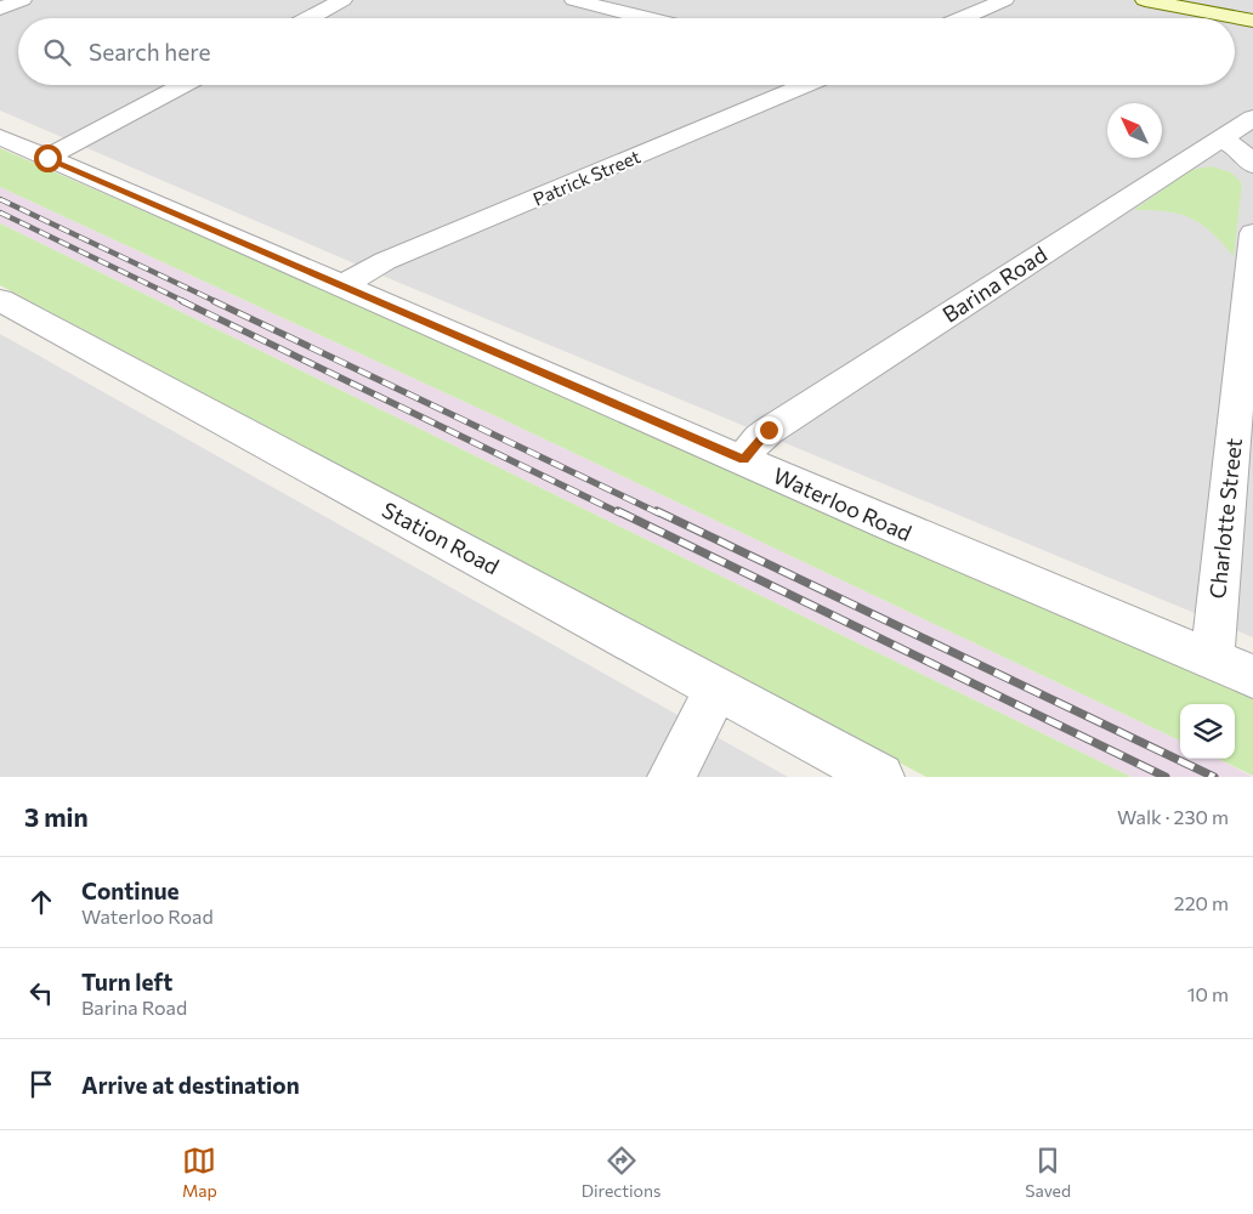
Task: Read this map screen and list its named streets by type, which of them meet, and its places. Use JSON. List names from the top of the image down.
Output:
{
  "streets": {
    "street": [
      "Patrick Street",
      "Barina Road",
      "Waterloo Road",
      "Charlotte Street",
      "Station Road"
    ]
  },
  "crossings": [
    ["Patrick Street", "Waterloo Road"],
    ["Barina Road", "Waterloo Road"],
    ["Waterloo Road", "Charlotte Street"]
  ],
  "north": "top left",
  "page": {
    "search": "Search here",
    "heading": ["3 min", "Walk · 230 m"],
    "list": [
      ["Continue", "Waterloo Road", "220 m"],
      ["Turn left", "Barina Road", "10 m"],
      "Arrive at destination"
    ],
    "nav": ["Map", "Directions", "Saved"]
  }
}
